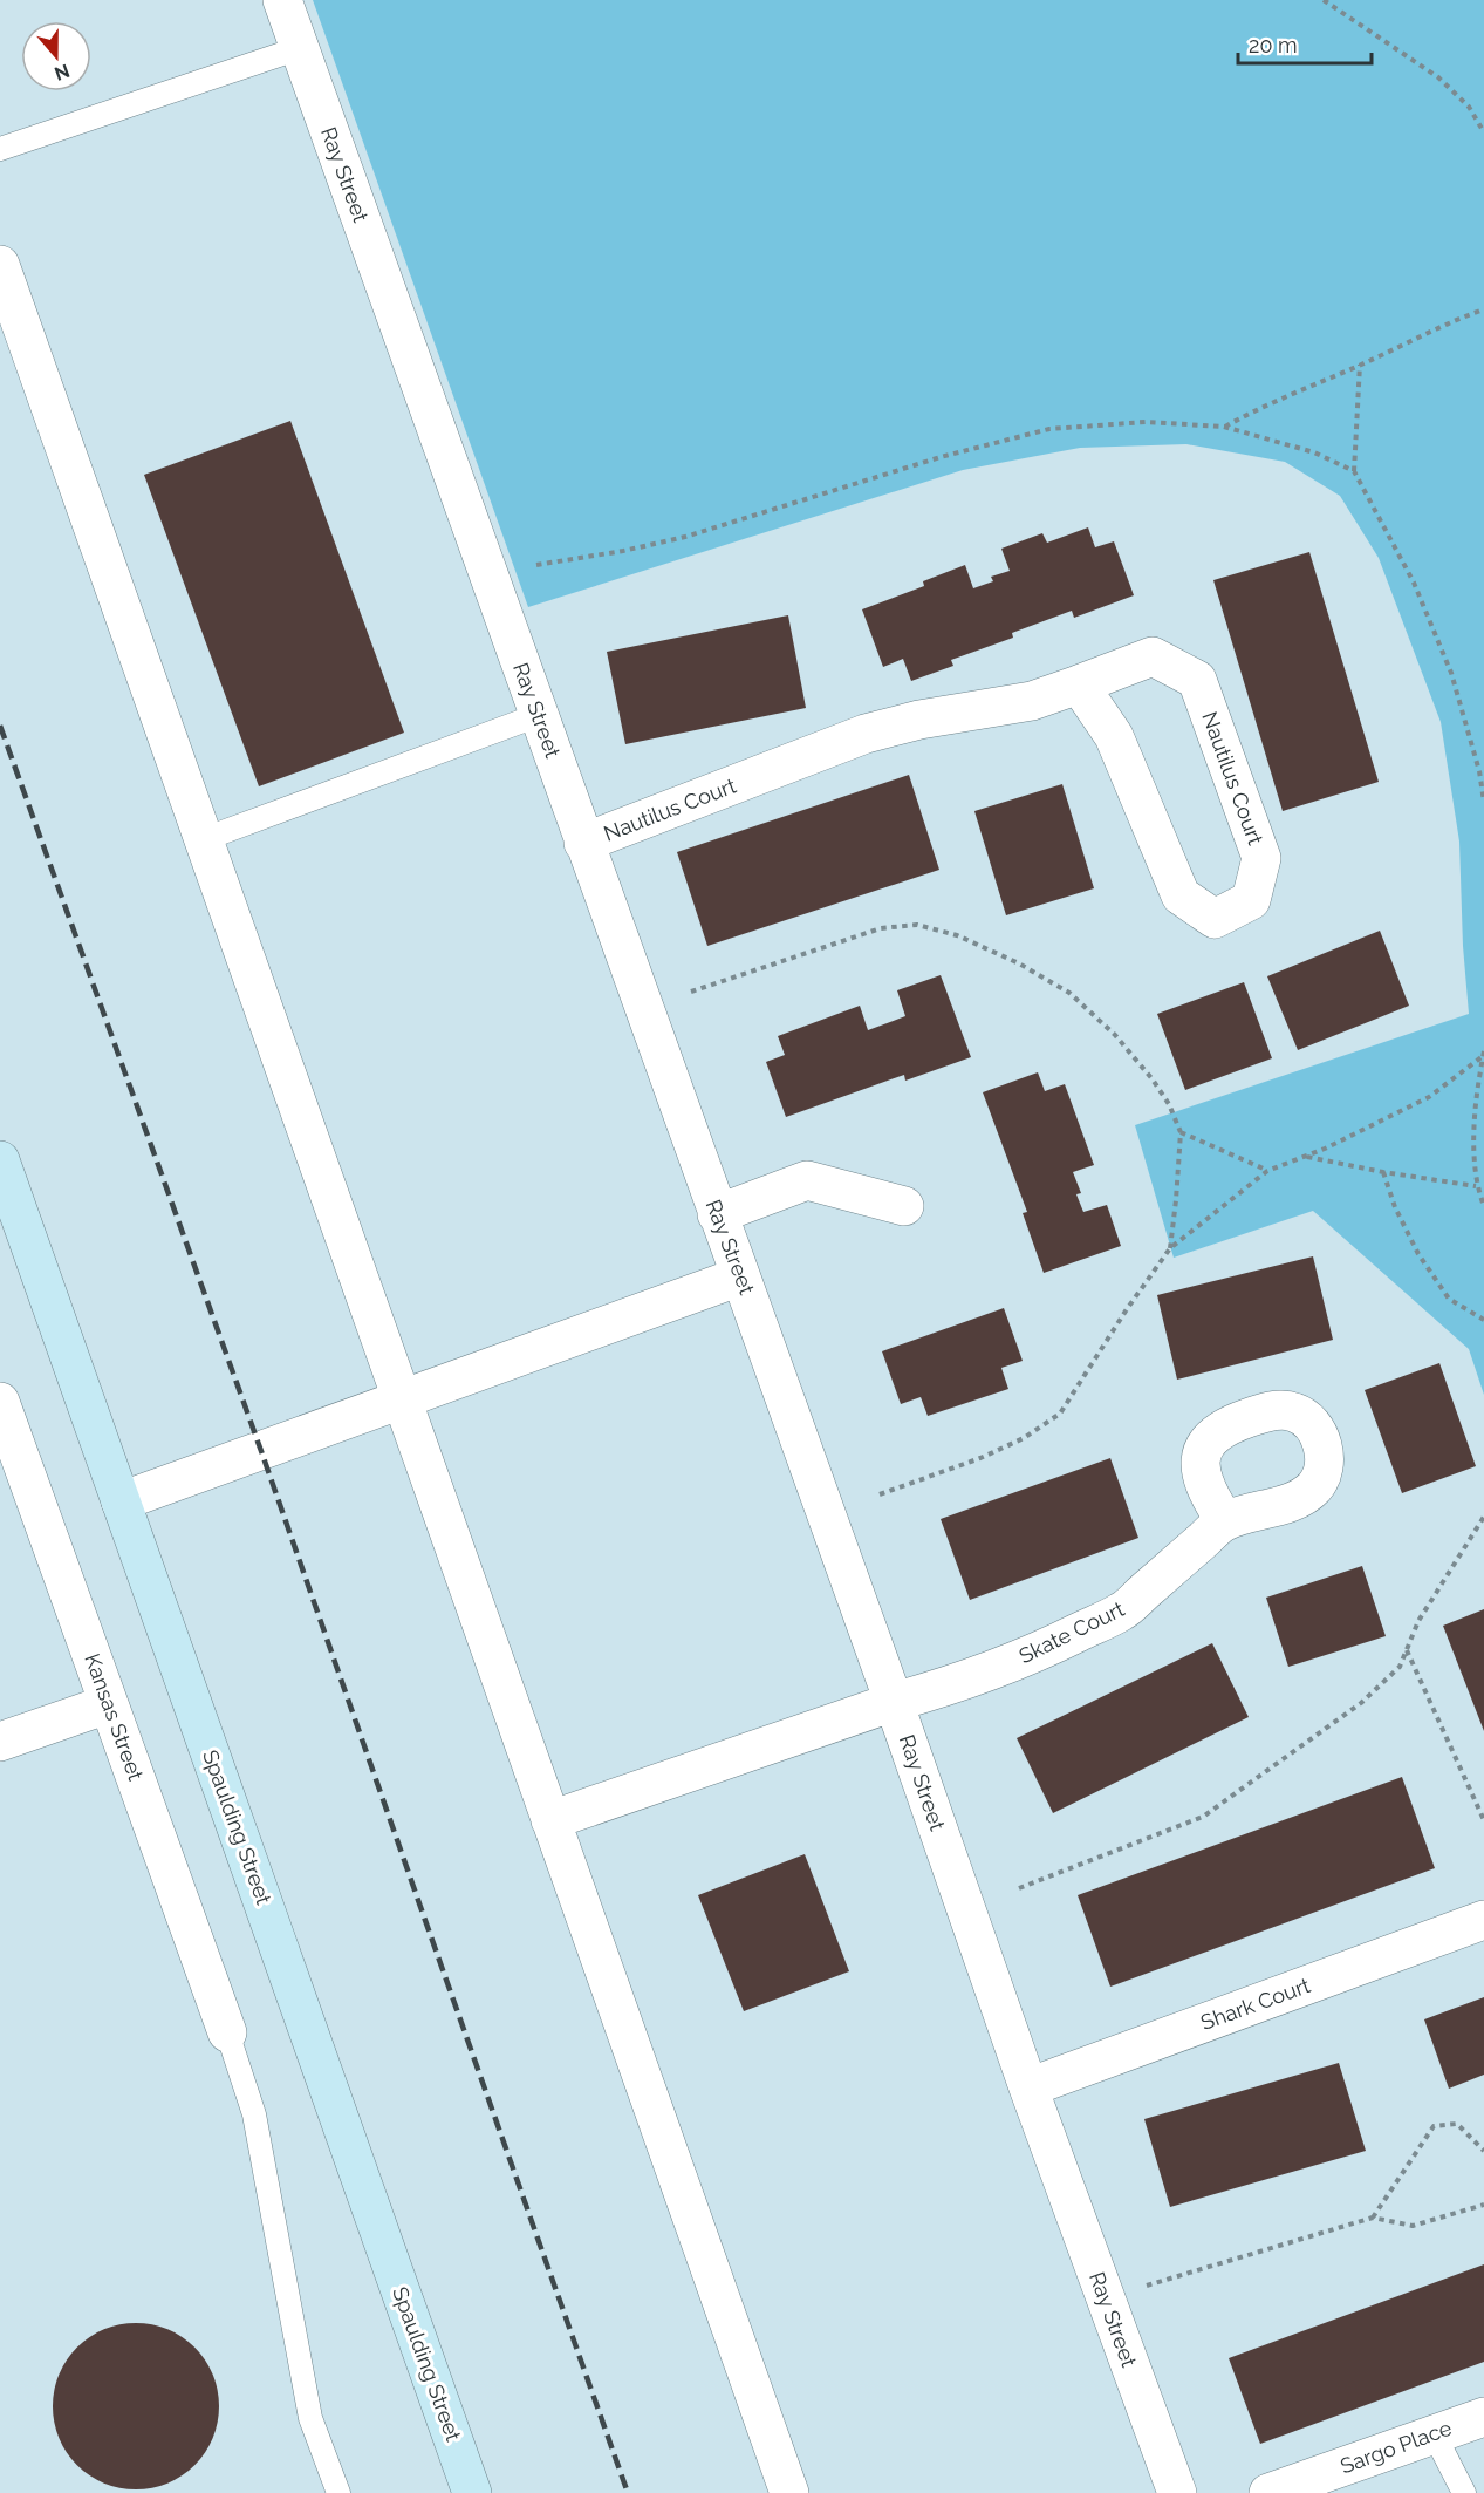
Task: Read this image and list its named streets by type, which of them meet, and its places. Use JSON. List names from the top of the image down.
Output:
{
  "streets": {
    "street": [
      "Ray Street",
      "Nautilus Court",
      "Skate Court",
      "Kansas Street",
      "Spaulding Street",
      "Shark Court",
      "Sargo Place"
    ]
  },
  "crossings": [
    ["Ray Street", "Nautilus Court"],
    ["Ray Street", "Skate Court"],
    ["Ray Street", "Shark Court"]
  ],
  "scale_bar": "20 m",
  "north": "bottom"
}
